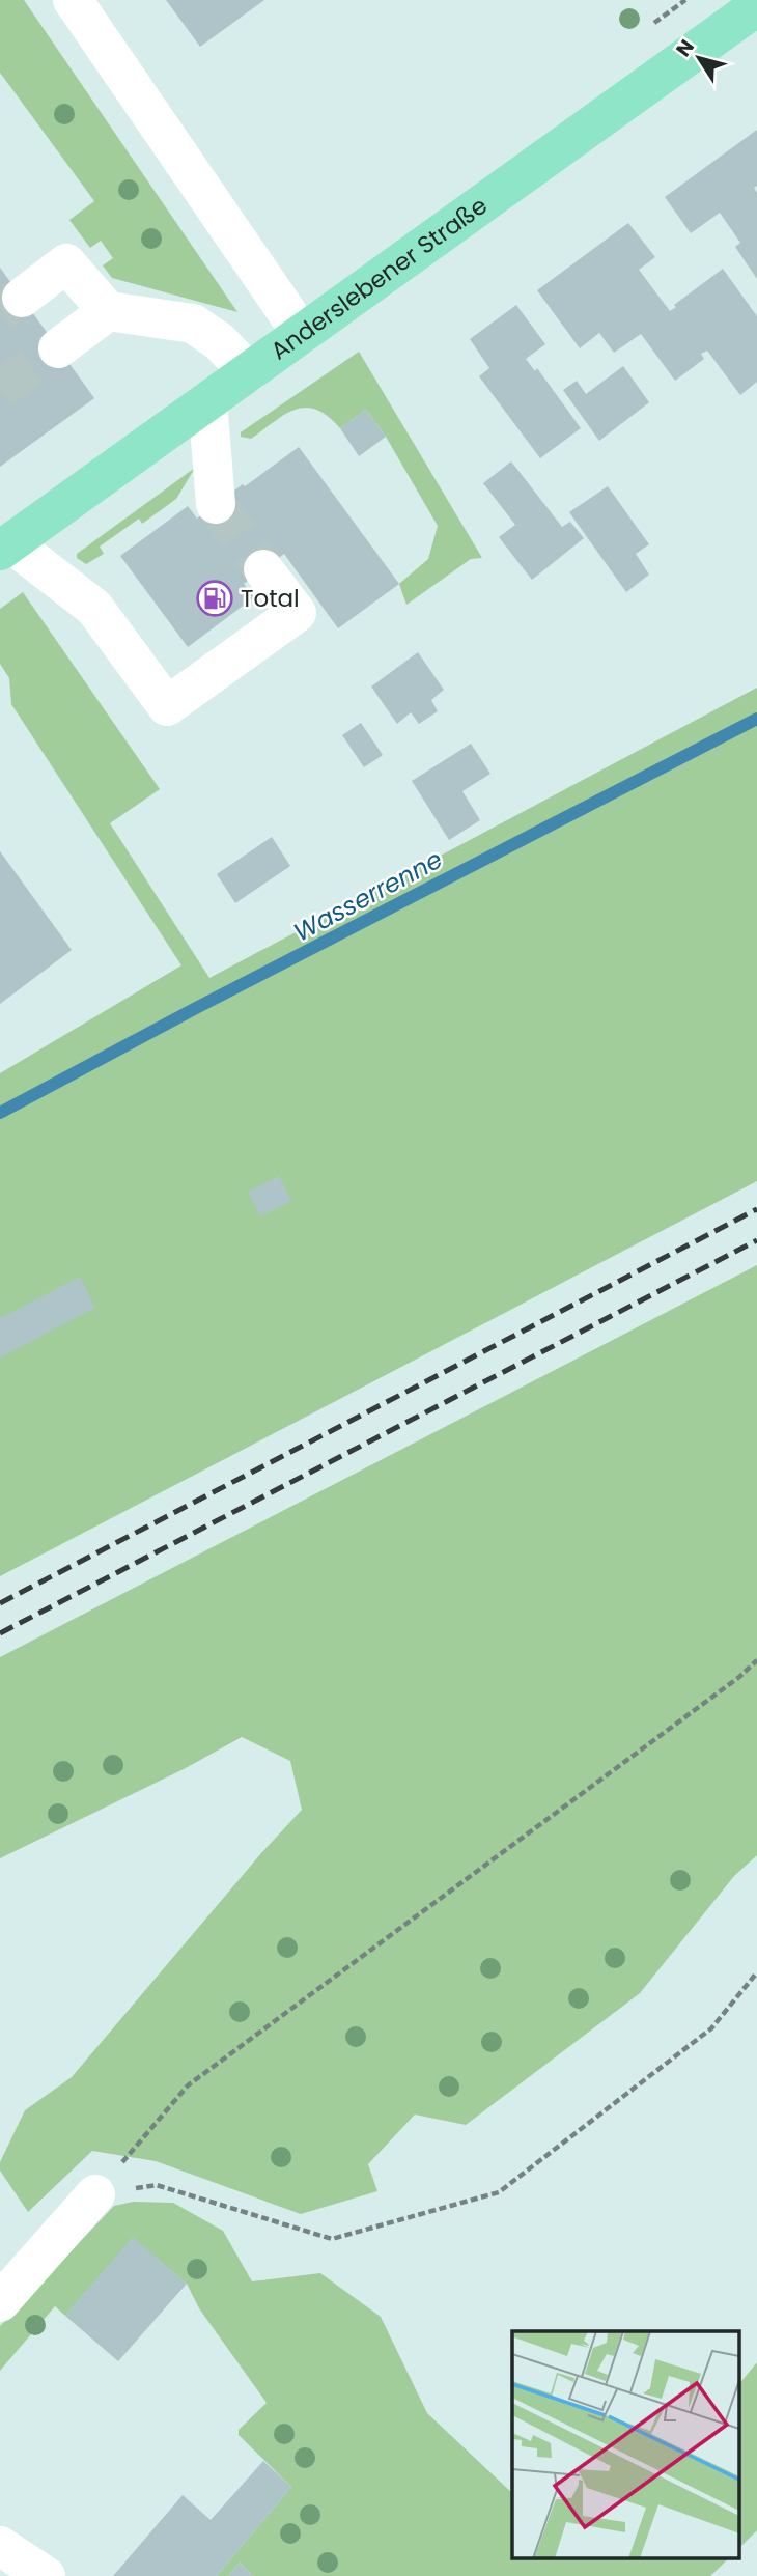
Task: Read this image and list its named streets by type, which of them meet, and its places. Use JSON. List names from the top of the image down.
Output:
{
  "streets": {
    "main road": ["Anderslebener Straße"]
  },
  "water": ["Wasserrenne"],
  "places": {
    "fuel station": ["Total"]
  },
  "north": "top left"
}
